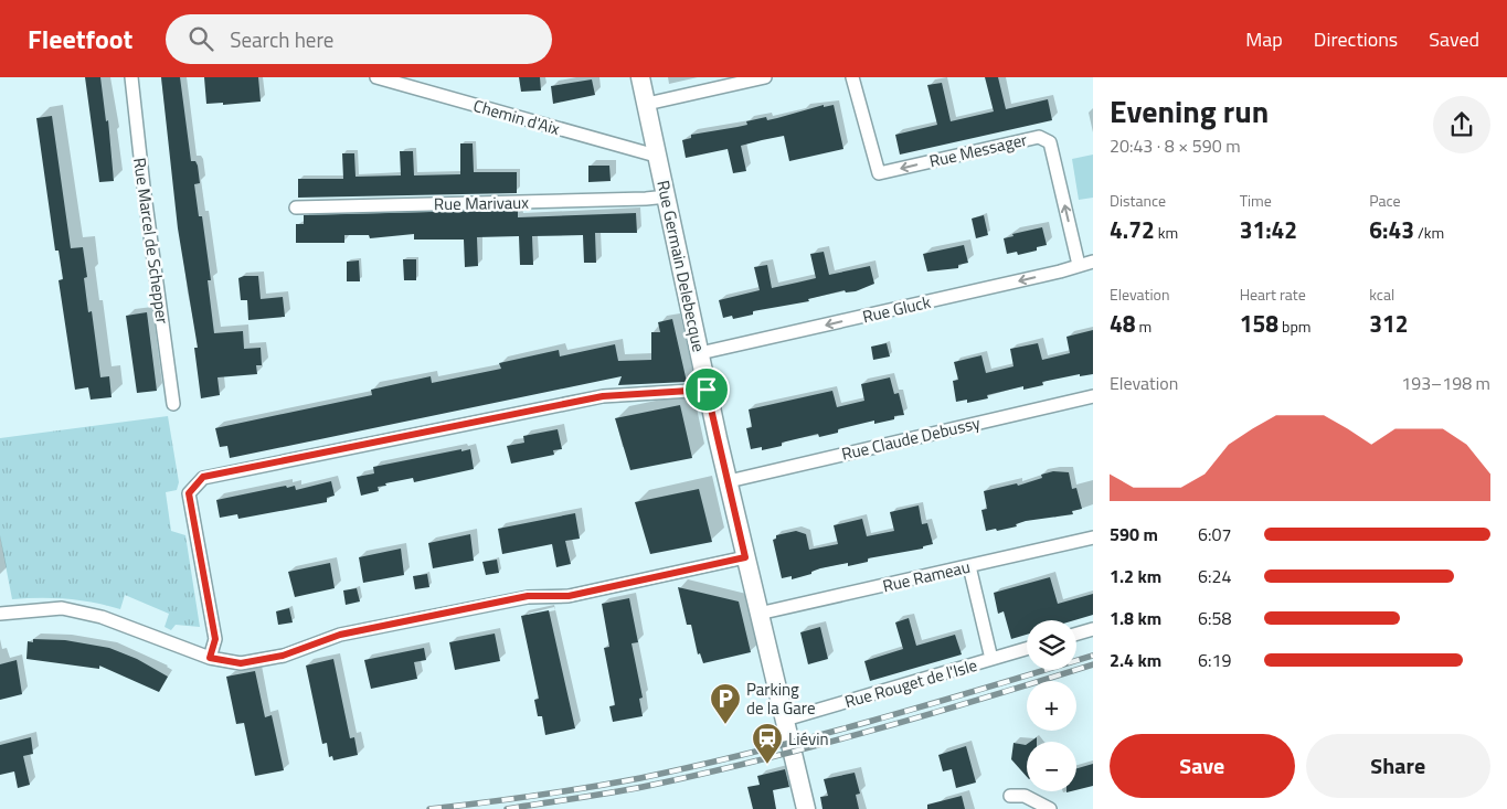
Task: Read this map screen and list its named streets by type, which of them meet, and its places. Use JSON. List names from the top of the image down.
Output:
{
  "streets": {
    "street": [
      "Chemin d'Aix",
      "Rue Messager",
      "Rue Marivaux",
      "Rue Marcel de Schepper",
      "Rue Germain Delebecque",
      "Rue Gluck",
      "Rue Claude Debussy",
      "Rue Rameau",
      "Rue Rouget de l'Isle"
    ]
  },
  "crossings": [
    ["Chemin d'Aix", "Rue Germain Delebecque"],
    ["Rue Messager", "Rue Gluck"],
    ["Rue Marivaux", "Rue Germain Delebecque"],
    ["Rue Germain Delebecque", "Rue Gluck"],
    ["Rue Germain Delebecque", "Rue Claude Debussy"],
    ["Rue Germain Delebecque", "Rue Rameau"],
    ["Rue Germain Delebecque", "Rue Rouget de l'Isle"]
  ],
  "one_way": ["Rue Gluck"],
  "places": {
    "parking": ["Parking de la Gare"],
    "station": ["Liévin"]
  },
  "page": {
    "header": "Fleetfoot",
    "search": "Search here",
    "nav": ["Map", "Directions", "Saved"],
    "heading": ["Evening run", "20:43 · 8 × 590 m"],
    "stats": [
      ["Distance", "4.72 km"],
      ["Time", "31:42"],
      ["Pace", "6:43 /km"],
      ["Elevation", "48 m"],
      ["Heart rate", "158 bpm"],
      ["kcal", "312"]
    ],
    "chart": ["Elevation", "193–198 m"],
    "list": [
      {
        "name": "590 m",
        "note": "6:07"
      },
      {
        "name": "1.2 km",
        "note": "6:24"
      },
      {
        "name": "1.8 km",
        "note": "6:58"
      },
      {
        "name": "2.4 km",
        "note": "6:19"
      }
    ],
    "map_buttons": ["+", "−"],
    "buttons": ["Save", "Share"]
  }
}
